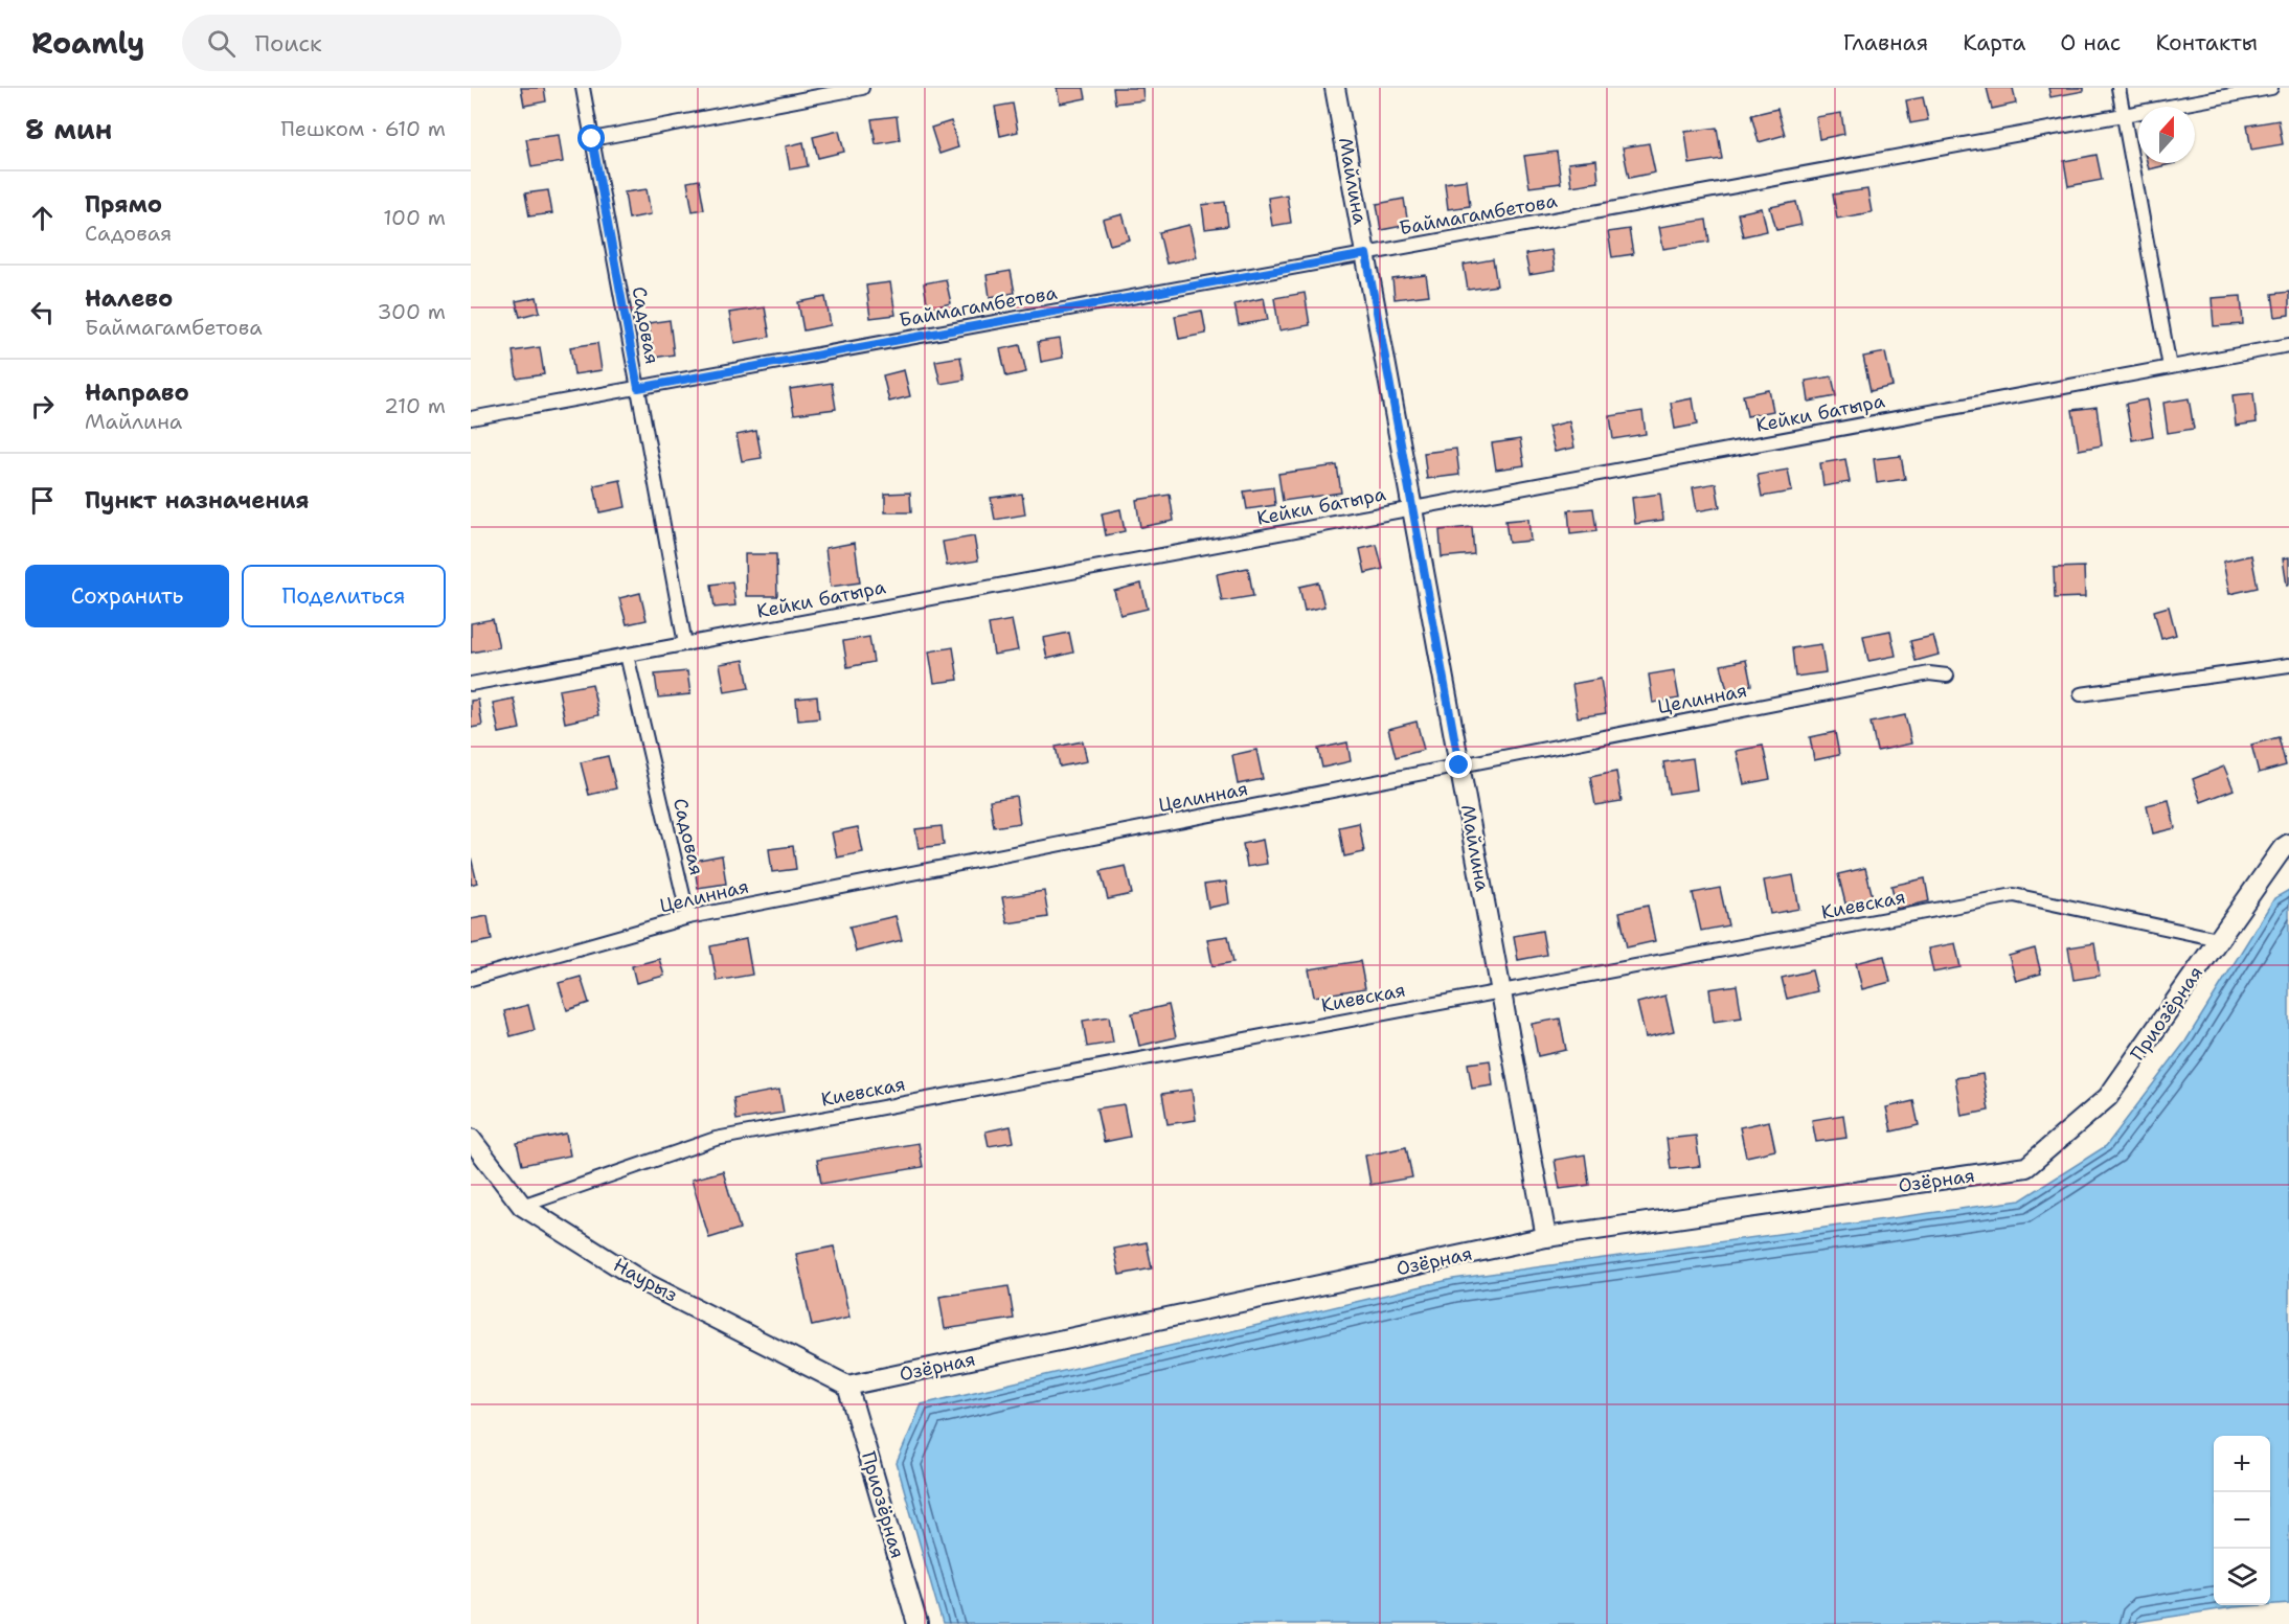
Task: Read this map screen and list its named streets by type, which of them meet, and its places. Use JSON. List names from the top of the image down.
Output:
{
  "streets": {
    "street": [
      "Майлина",
      "Баймагамбетова",
      "Садовая",
      "Кейки батыра",
      "Целинная",
      "Киевская",
      "Приозёрная",
      "Озёрная",
      "Наурыз"
    ]
  },
  "crossings": [
    ["Майлина", "Баймагамбетова"],
    ["Майлина", "Кейки батыра"],
    ["Майлина", "Целинная"],
    ["Майлина", "Киевская"],
    ["Майлина", "Озёрная"],
    ["Баймагамбетова", "Садовая"],
    ["Садовая", "Кейки батыра"],
    ["Садовая", "Целинная"],
    ["Киевская", "Приозёрная"],
    ["Киевская", "Наурыз"],
    ["Приозёрная", "Озёрная"],
    ["Приозёрная", "Наурыз"],
    ["Озёрная", "Наурыз"]
  ],
  "north": "top",
  "page": {
    "header": "Roamly",
    "search": "Поиск",
    "nav": [
      "Главная",
      "Карта",
      "О нас",
      "Контакты"
    ],
    "heading": ["8 мин", "Пешком · 610 m"],
    "list": [
      ["Прямо", "Садовая", "100 m"],
      ["Налево", "Баймагамбетова", "300 m"],
      ["Направо", "Майлина", "210 m"],
      "Пункт назначения"
    ],
    "buttons": ["Сохранить", "Поделиться"],
    "map_buttons": ["+", "−"]
  }
}
